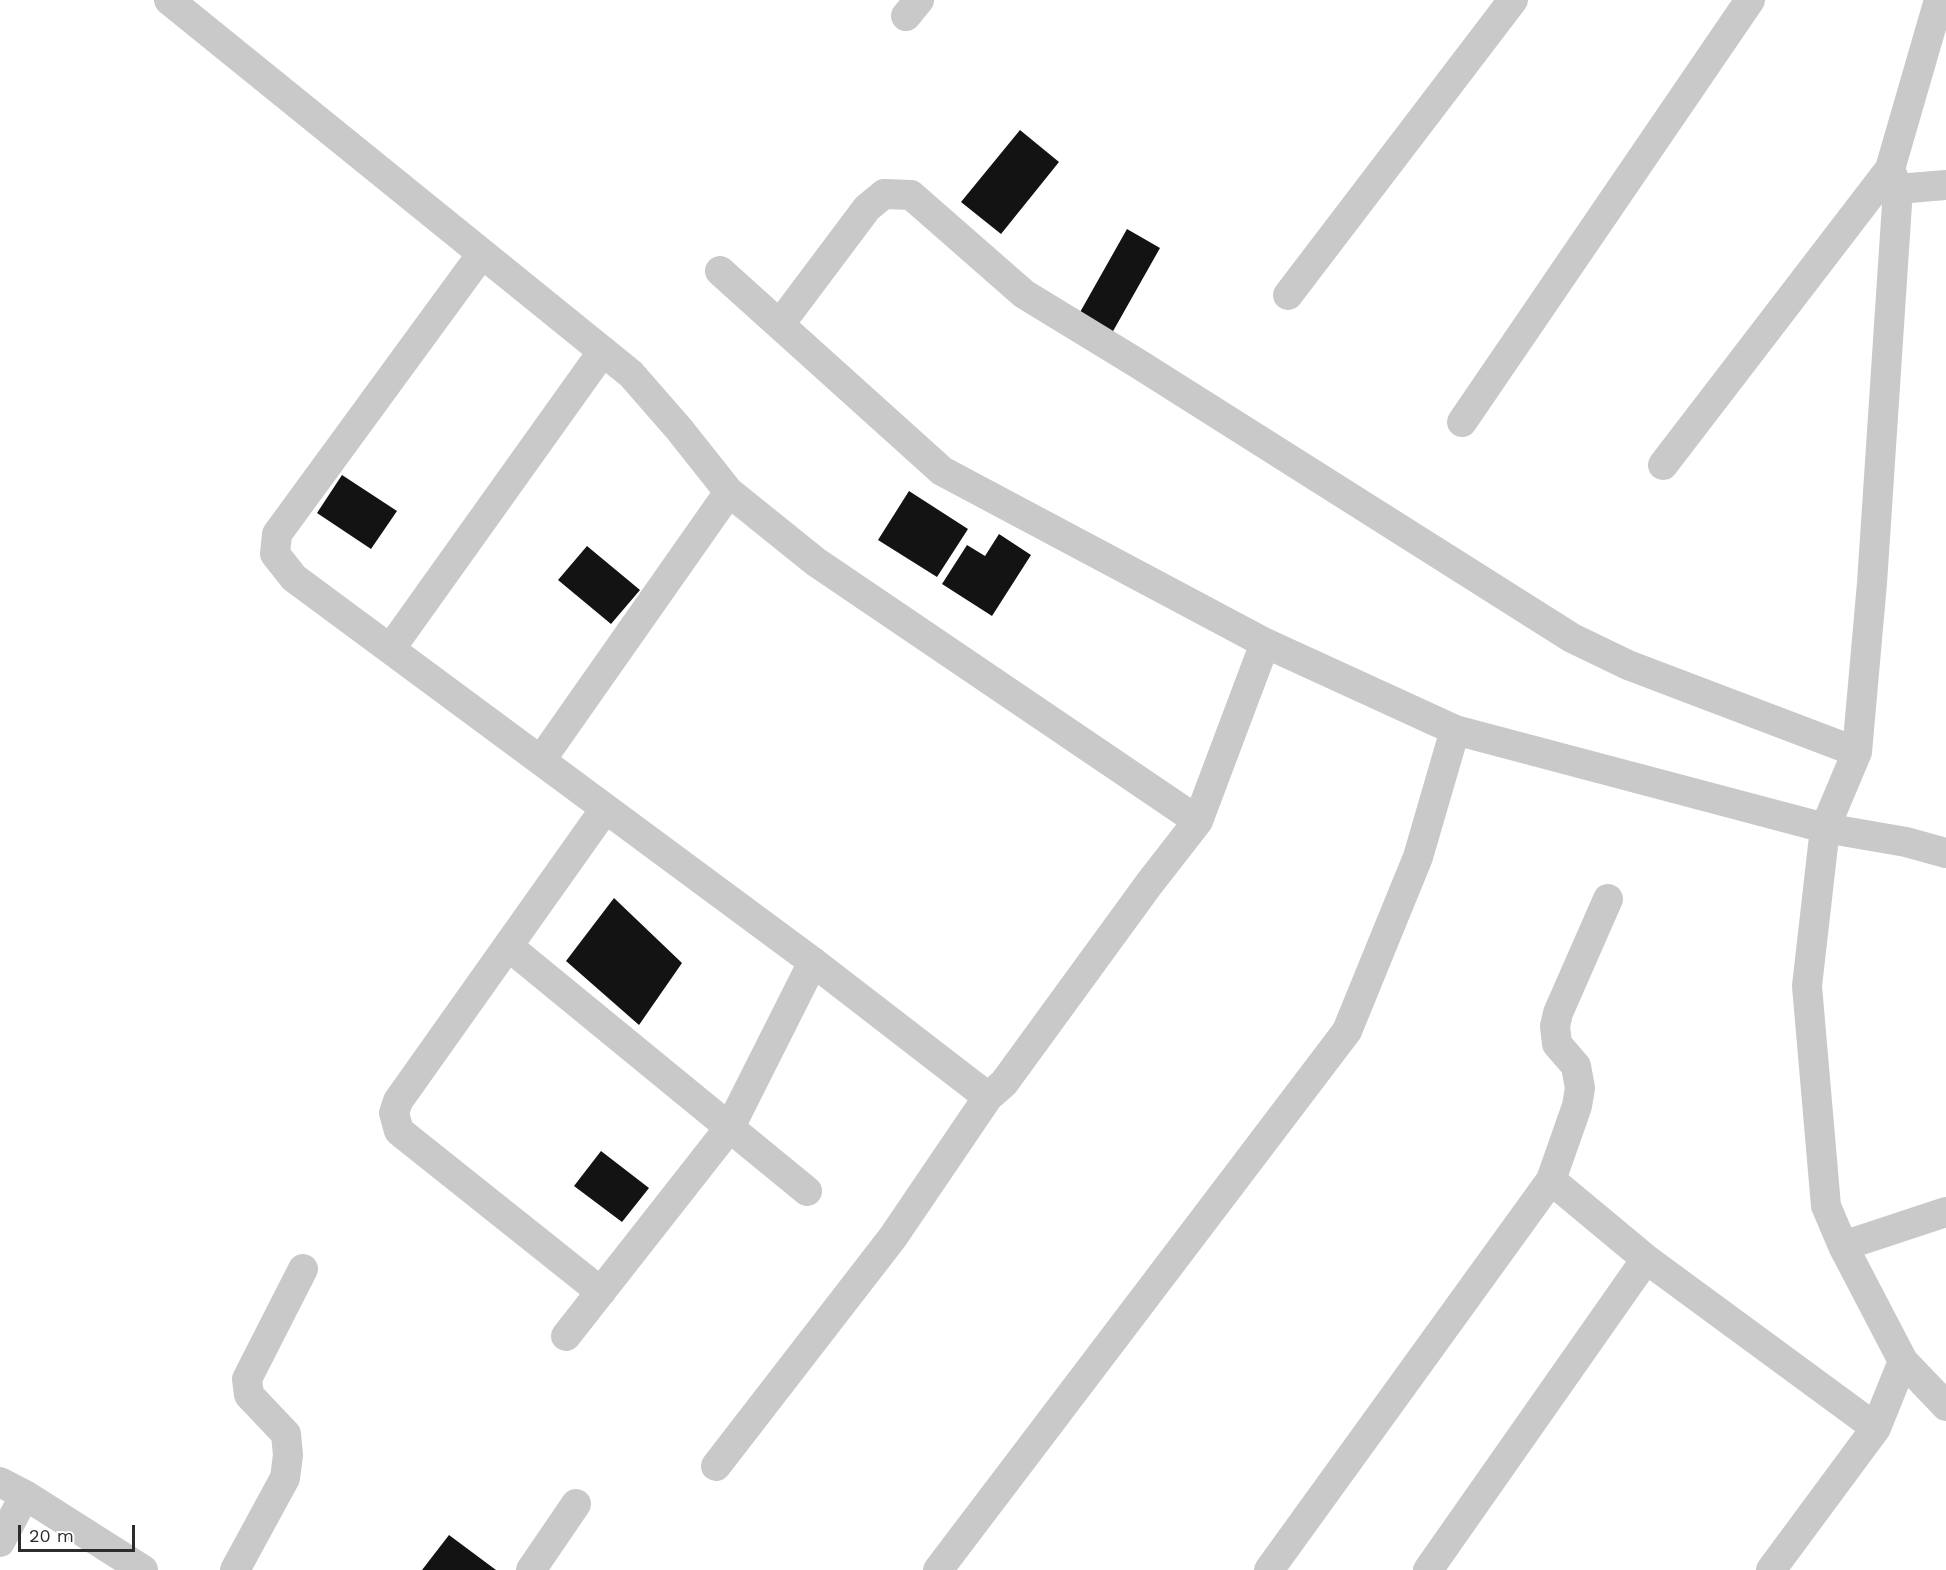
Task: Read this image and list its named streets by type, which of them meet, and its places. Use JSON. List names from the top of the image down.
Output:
{
  "scale_bar": "20 m"
}
